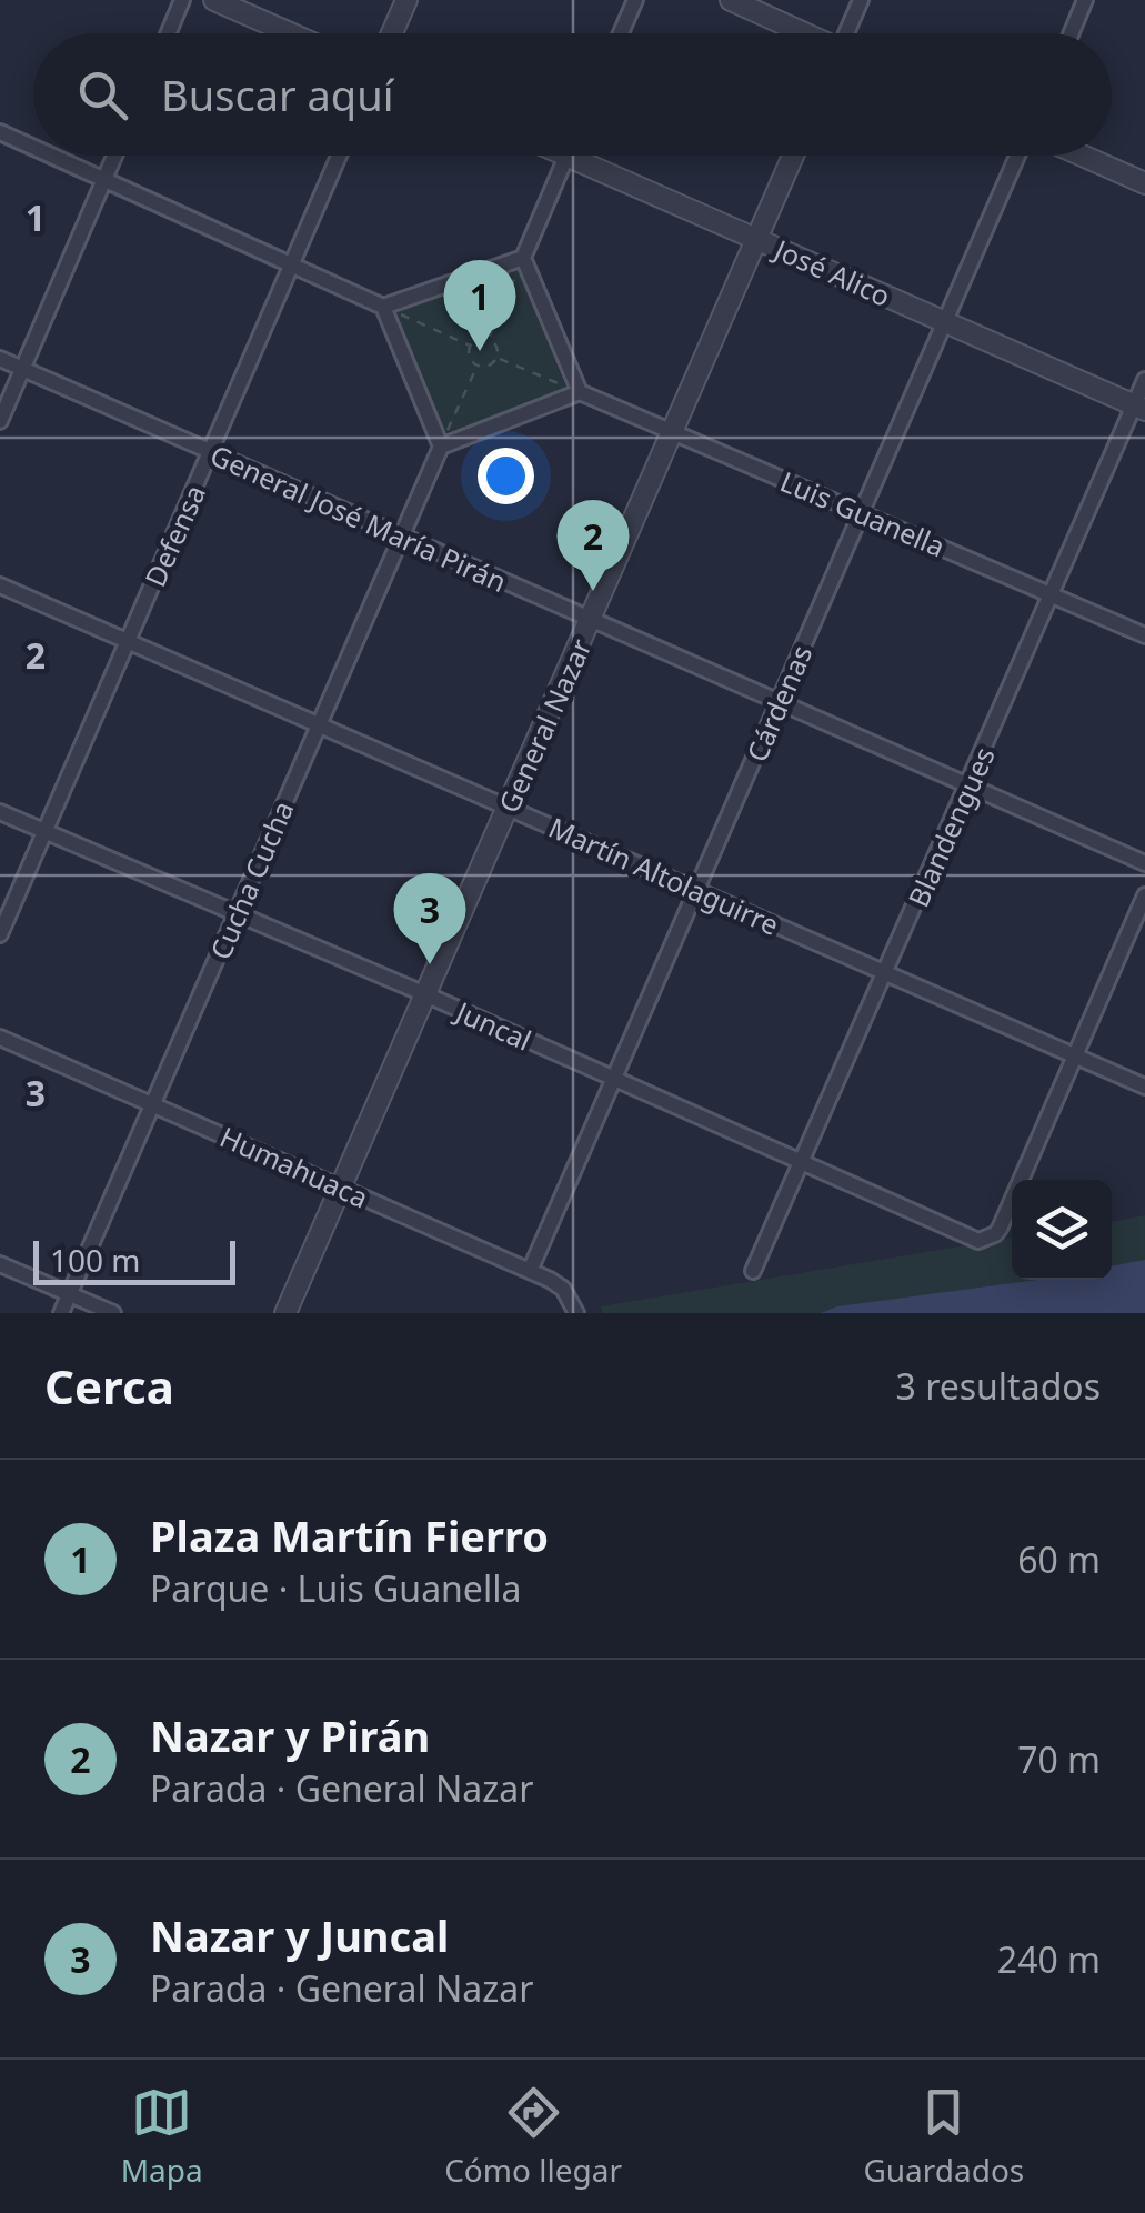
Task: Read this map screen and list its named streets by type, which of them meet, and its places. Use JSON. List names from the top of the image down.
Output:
{
  "streets": {
    "street": [
      "José Alico",
      "Luis Guanella",
      "General José María Pirán",
      "Defensa",
      "Cárdenas",
      "General Nazar",
      "Blandengues",
      "Martín Altolaguirre",
      "Cucha Cucha",
      "Juncal",
      "Humahuaca"
    ]
  },
  "crossings": [
    ["José Alico", "Cárdenas"],
    ["José Alico", "General Nazar"],
    ["José Alico", "Blandengues"],
    ["Luis Guanella", "Cárdenas"],
    ["Luis Guanella", "General Nazar"],
    ["Luis Guanella", "Blandengues"],
    ["General José María Pirán", "Defensa"],
    ["General José María Pirán", "Cárdenas"],
    ["General José María Pirán", "General Nazar"],
    ["General José María Pirán", "Blandengues"],
    ["General José María Pirán", "Cucha Cucha"],
    ["Defensa", "Martín Altolaguirre"],
    ["Defensa", "Juncal"],
    ["Cárdenas", "Martín Altolaguirre"],
    ["Cárdenas", "Juncal"],
    ["Cárdenas", "Humahuaca"],
    ["General Nazar", "Martín Altolaguirre"],
    ["General Nazar", "Juncal"],
    ["General Nazar", "Humahuaca"],
    ["Blandengues", "Martín Altolaguirre"],
    ["Blandengues", "Juncal"],
    ["Martín Altolaguirre", "Cucha Cucha"],
    ["Martín Altolaguirre", "Juncal"],
    ["Cucha Cucha", "Juncal"],
    ["Cucha Cucha", "Humahuaca"]
  ],
  "scale_bar": "100 m",
  "page": {
    "search": "Buscar aquí",
    "pins": ["1", "2", "3"],
    "scale": "100 m",
    "heading": ["Cerca", "3 resultados"],
    "list": [
      {
        "mark": "1",
        "name": "Plaza Martín Fierro",
        "note": "Parque · Luis Guanella",
        "value": "60 m"
      },
      {
        "mark": "2",
        "name": "Nazar y Pirán",
        "note": "Parada · General Nazar",
        "value": "70 m"
      },
      {
        "mark": "3",
        "name": "Nazar y Juncal",
        "note": "Parada · General Nazar",
        "value": "240 m"
      }
    ],
    "nav": ["Mapa", "Cómo llegar", "Guardados"]
  },
  "grid": {
    "rows": ["1", "2", "3"]
  }
}
